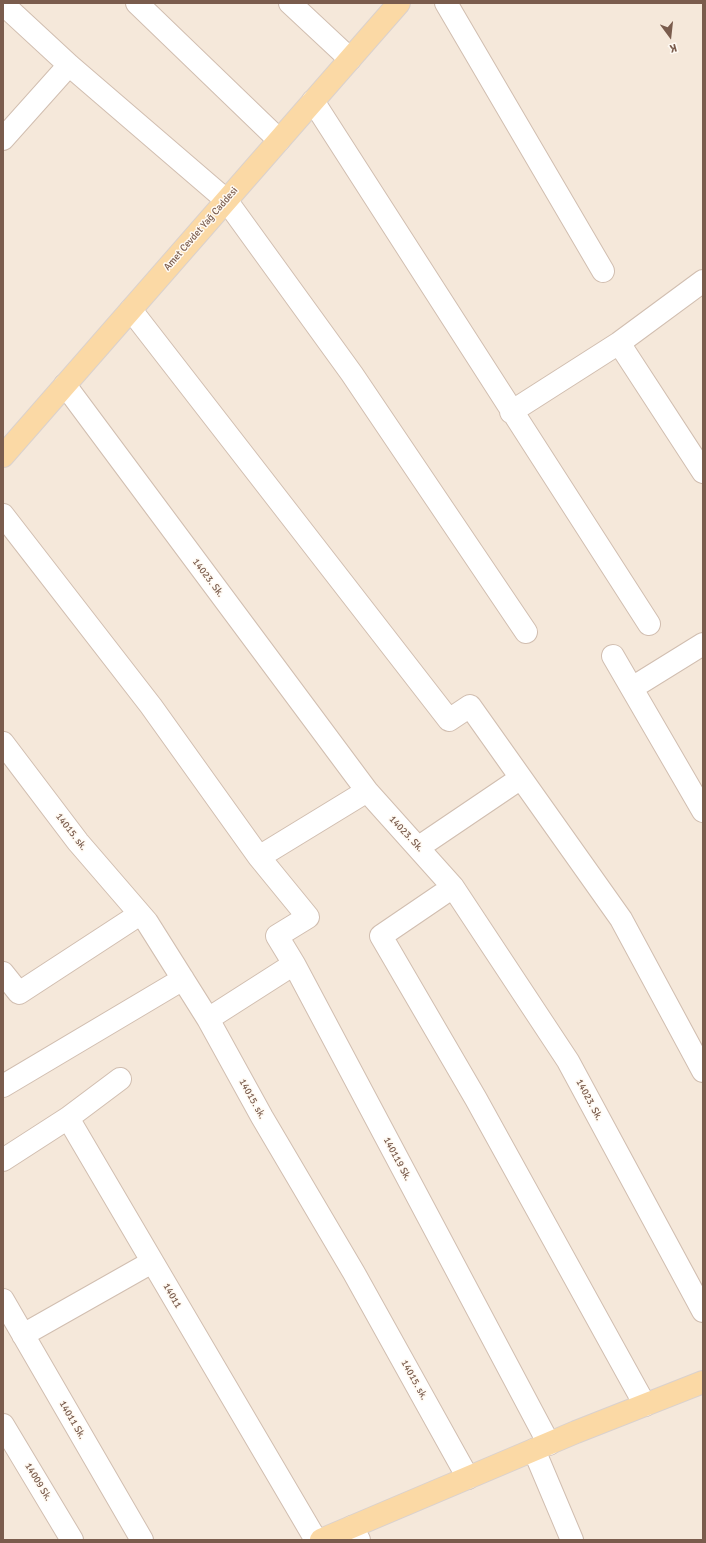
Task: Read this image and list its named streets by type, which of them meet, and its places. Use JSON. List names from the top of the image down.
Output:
{
  "streets": {
    "main road": ["Amet Cevdet Yağ Caddesi"],
    "street": [
      "14023. Sk.",
      "14015. sk.",
      "140119 Sk.",
      "14011",
      "14011 Sk.",
      "14009 Sk."
    ]
  },
  "crossings": [
    ["Amet Cevdet Yağ Caddesi", "14023. Sk."]
  ],
  "north": "bottom"
}
